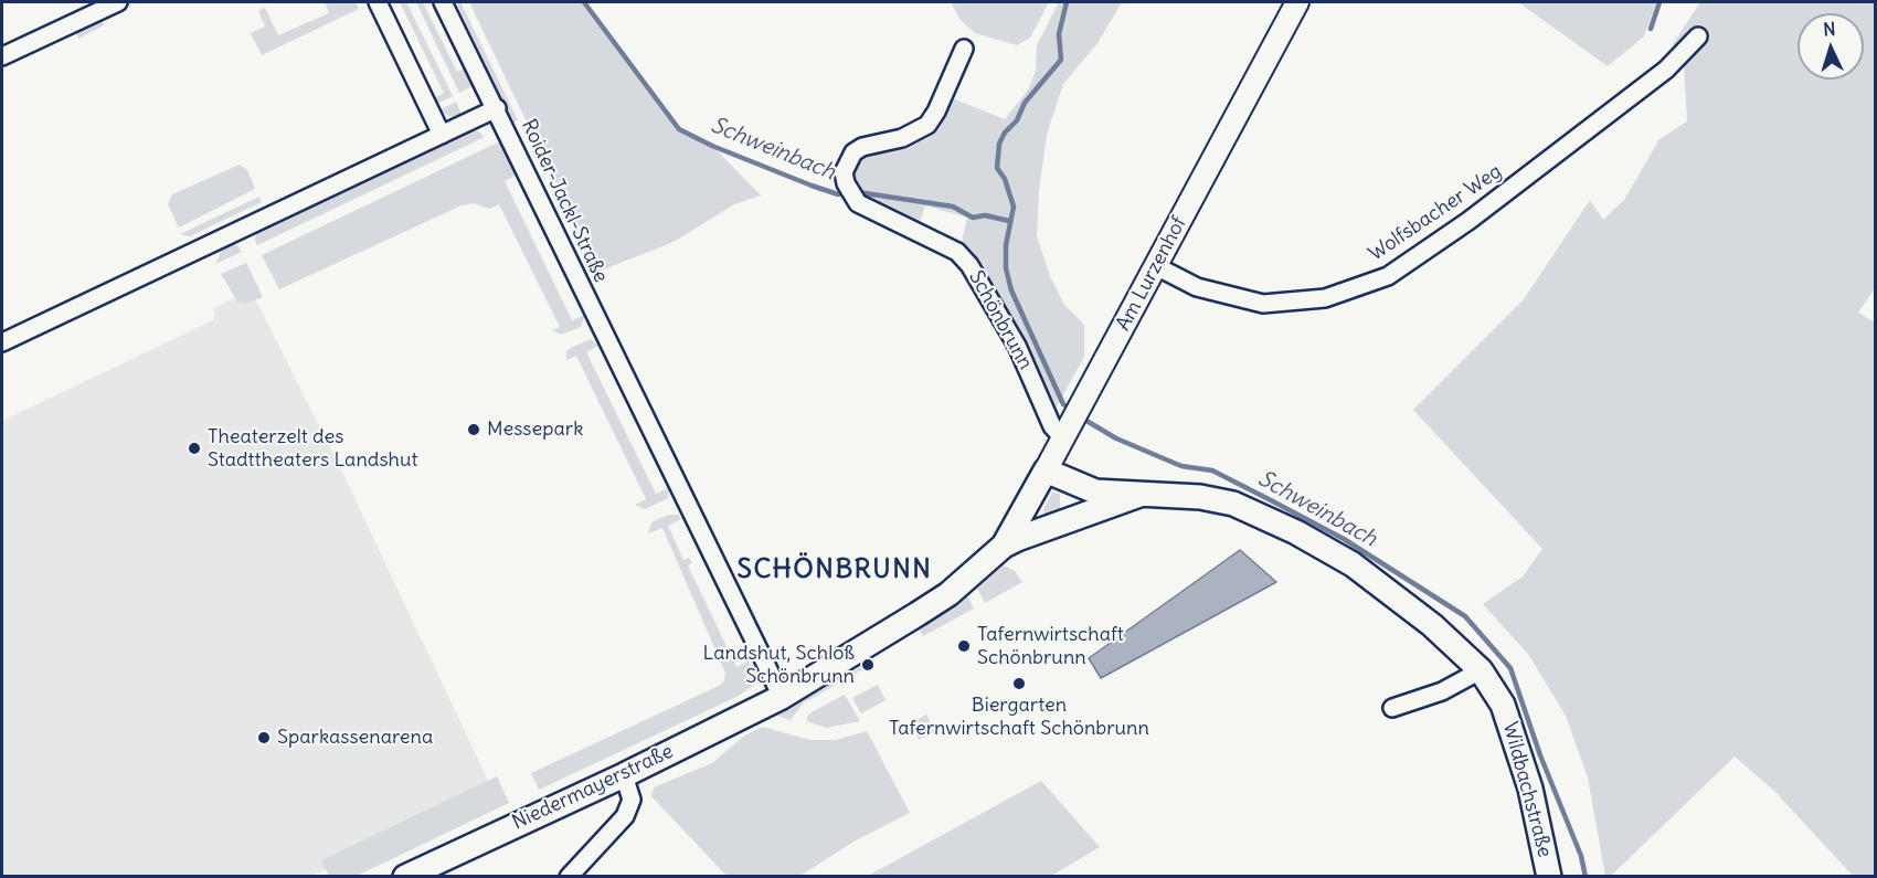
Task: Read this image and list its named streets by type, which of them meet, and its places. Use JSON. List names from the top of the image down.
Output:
{
  "streets": {
    "main road": ["Am Lurzenhof", "Niedermayerstraße", "Wildbachstraße"],
    "street": ["Roider-Jackl-Straße", "Wolfsbacher Weg", "Schönbrunn"]
  },
  "crossings": [
    ["Roider-Jackl-Straße", "Niedermayerstraße"],
    ["Wolfsbacher Weg", "Am Lurzenhof"],
    ["Am Lurzenhof", "Schönbrunn"]
  ],
  "districts": ["SCHÖNBRUNN"],
  "water": ["Schweinbach"],
  "places": [
    "Messepark",
    "Theaterzelt des Stadttheaters Landshut",
    "Tafernwirtschaft Schönbrunn",
    "Landshut, Schloß Schönbrunn",
    "Biergarten Tafernwirtschaft Schönbrunn",
    "Sparkassenarena"
  ],
  "north": "top"
}
